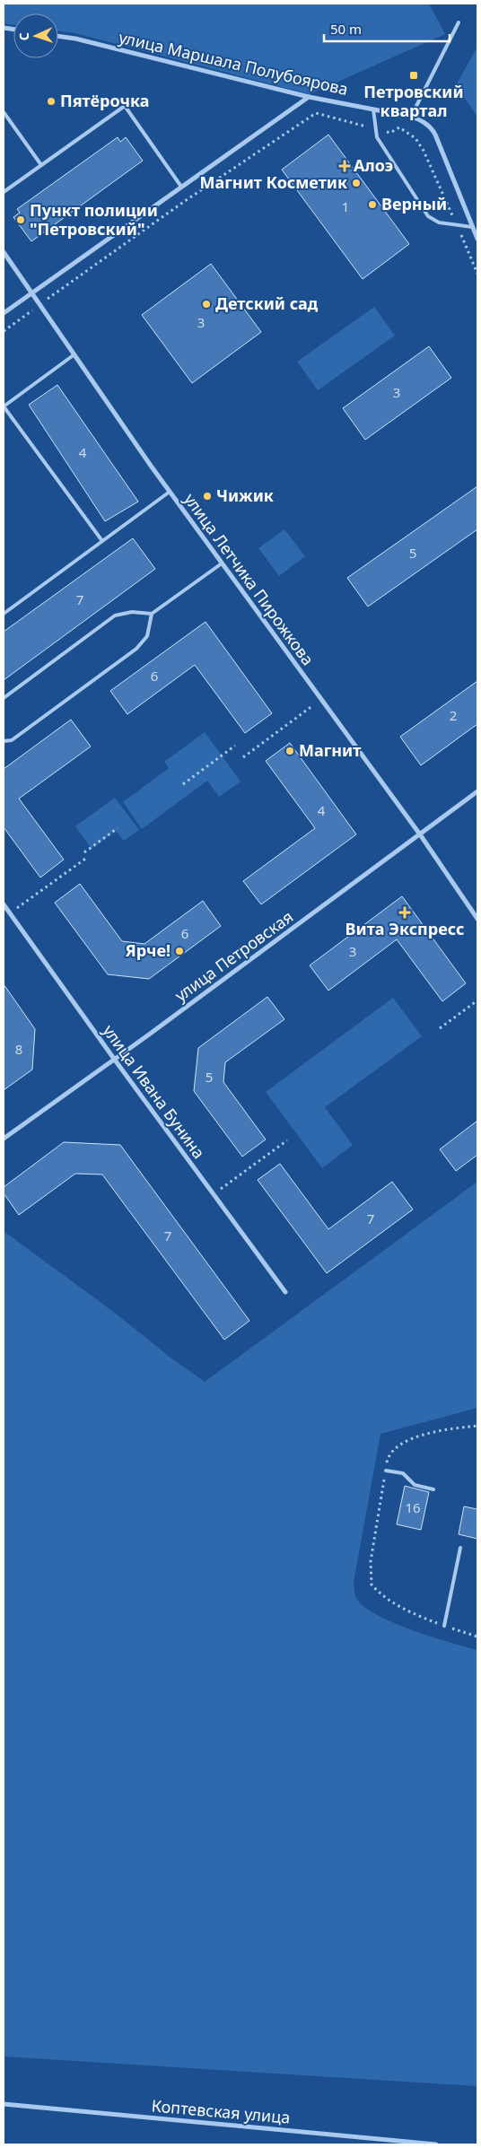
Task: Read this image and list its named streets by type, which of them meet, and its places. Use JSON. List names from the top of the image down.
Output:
{
  "streets": {
    "street": [
      "улица Маршала Полубоярова",
      "улица Летчика Пирожкова",
      "улица Петровская",
      "улица Ивана Бунина",
      "Коптевская улица"
    ]
  },
  "crossings": [
    ["улица Летчика Пирожкова", "улица Петровская"],
    ["улица Петровская", "улица Ивана Бунина"]
  ],
  "places": {
    "transit": ["Петровский квартал"],
    "other": [
      "Пятёрочка",
      "Магнит Косметик",
      "Верный",
      "Пункт полиции \"Петровский\"",
      "Детский сад",
      "Чижик",
      "Магнит",
      "Ярче!"
    ],
    "health": ["Алоэ", "Вита Экспресс"]
  },
  "house_numbers": [
    "1",
    "3",
    "3",
    "4",
    "5",
    "7",
    "6",
    "2",
    "4",
    "6",
    "3",
    "8",
    "5",
    "7",
    "7",
    "16"
  ],
  "scale_bar": "50 m",
  "north": "left"
}
